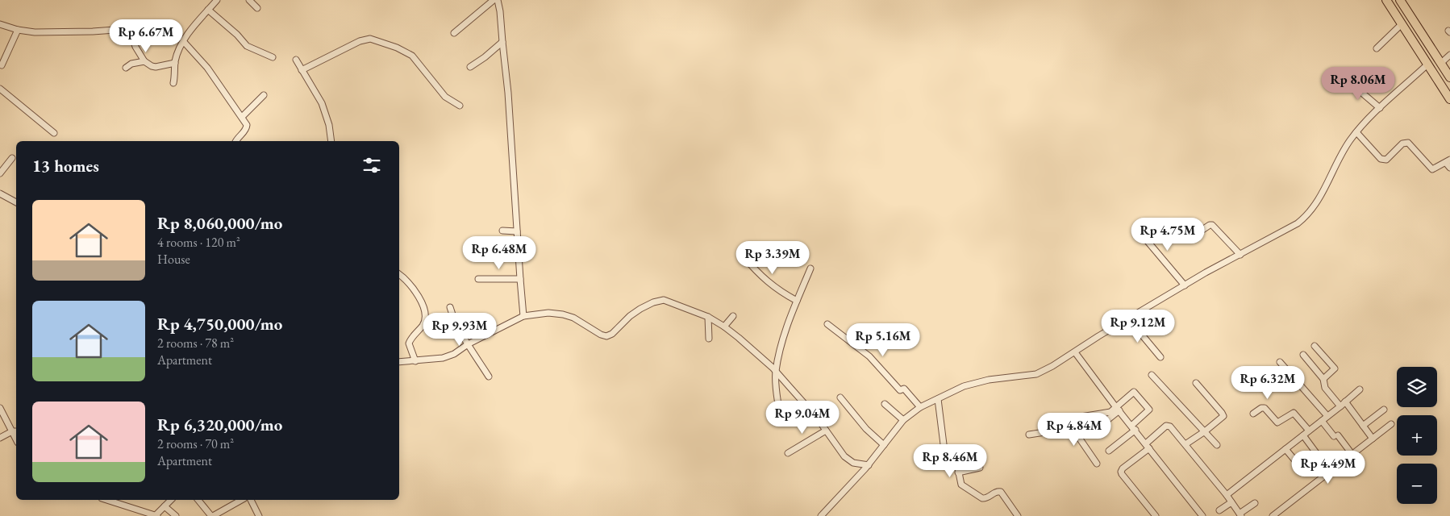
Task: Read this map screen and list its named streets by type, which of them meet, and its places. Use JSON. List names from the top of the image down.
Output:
{
  "page": {
    "price": [
      "Rp 6.67M",
      "Rp 8.06M",
      "Rp 4.75M",
      "Rp 6.48M",
      "Rp 3.39M",
      "Rp 9.12M",
      "Rp 9.93M",
      "Rp 5.16M",
      "Rp 6.32M",
      "Rp 9.04M",
      "Rp 4.84M",
      "Rp 8.46M",
      "Rp 4.49M"
    ],
    "heading": "13 homes",
    "list": [
      {
        "name": "Rp 8,060,000/mo",
        "note": "4 rooms · 120 m² · House"
      },
      {
        "name": "Rp 4,750,000/mo",
        "note": "2 rooms · 78 m² · Apartment"
      },
      {
        "name": "Rp 6,320,000/mo",
        "note": "2 rooms · 70 m² · Apartment"
      }
    ],
    "map_buttons": ["+", "−"]
  }
}
